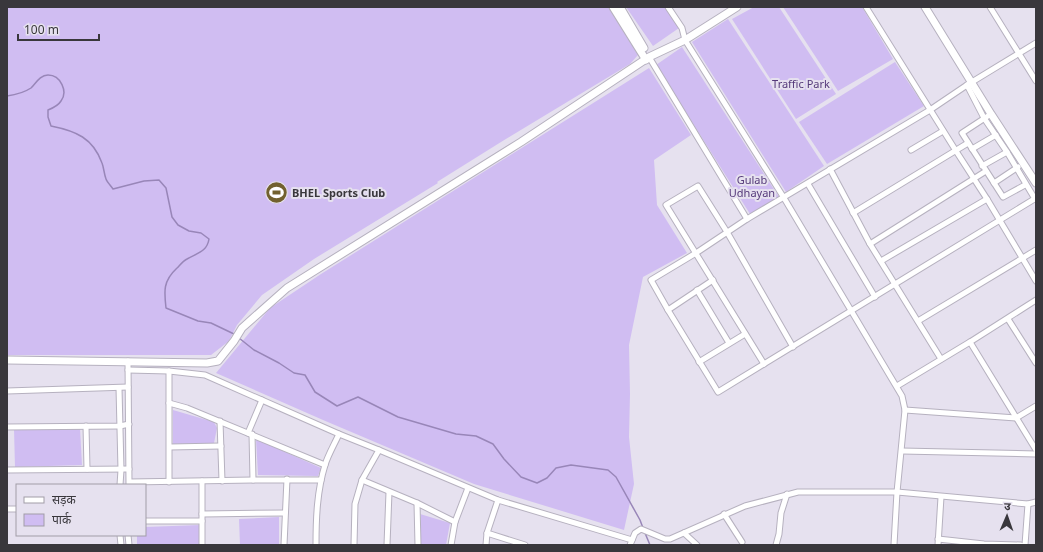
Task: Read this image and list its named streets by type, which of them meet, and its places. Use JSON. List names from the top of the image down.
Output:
{
  "parks": ["Traffic Park", "Gulab Udhayan"],
  "places": {
    "sports": ["BHEL Sports Club"]
  },
  "legend": ["सड़क", "पार्क"],
  "scale_bar": "100 m",
  "north": "top"
}
